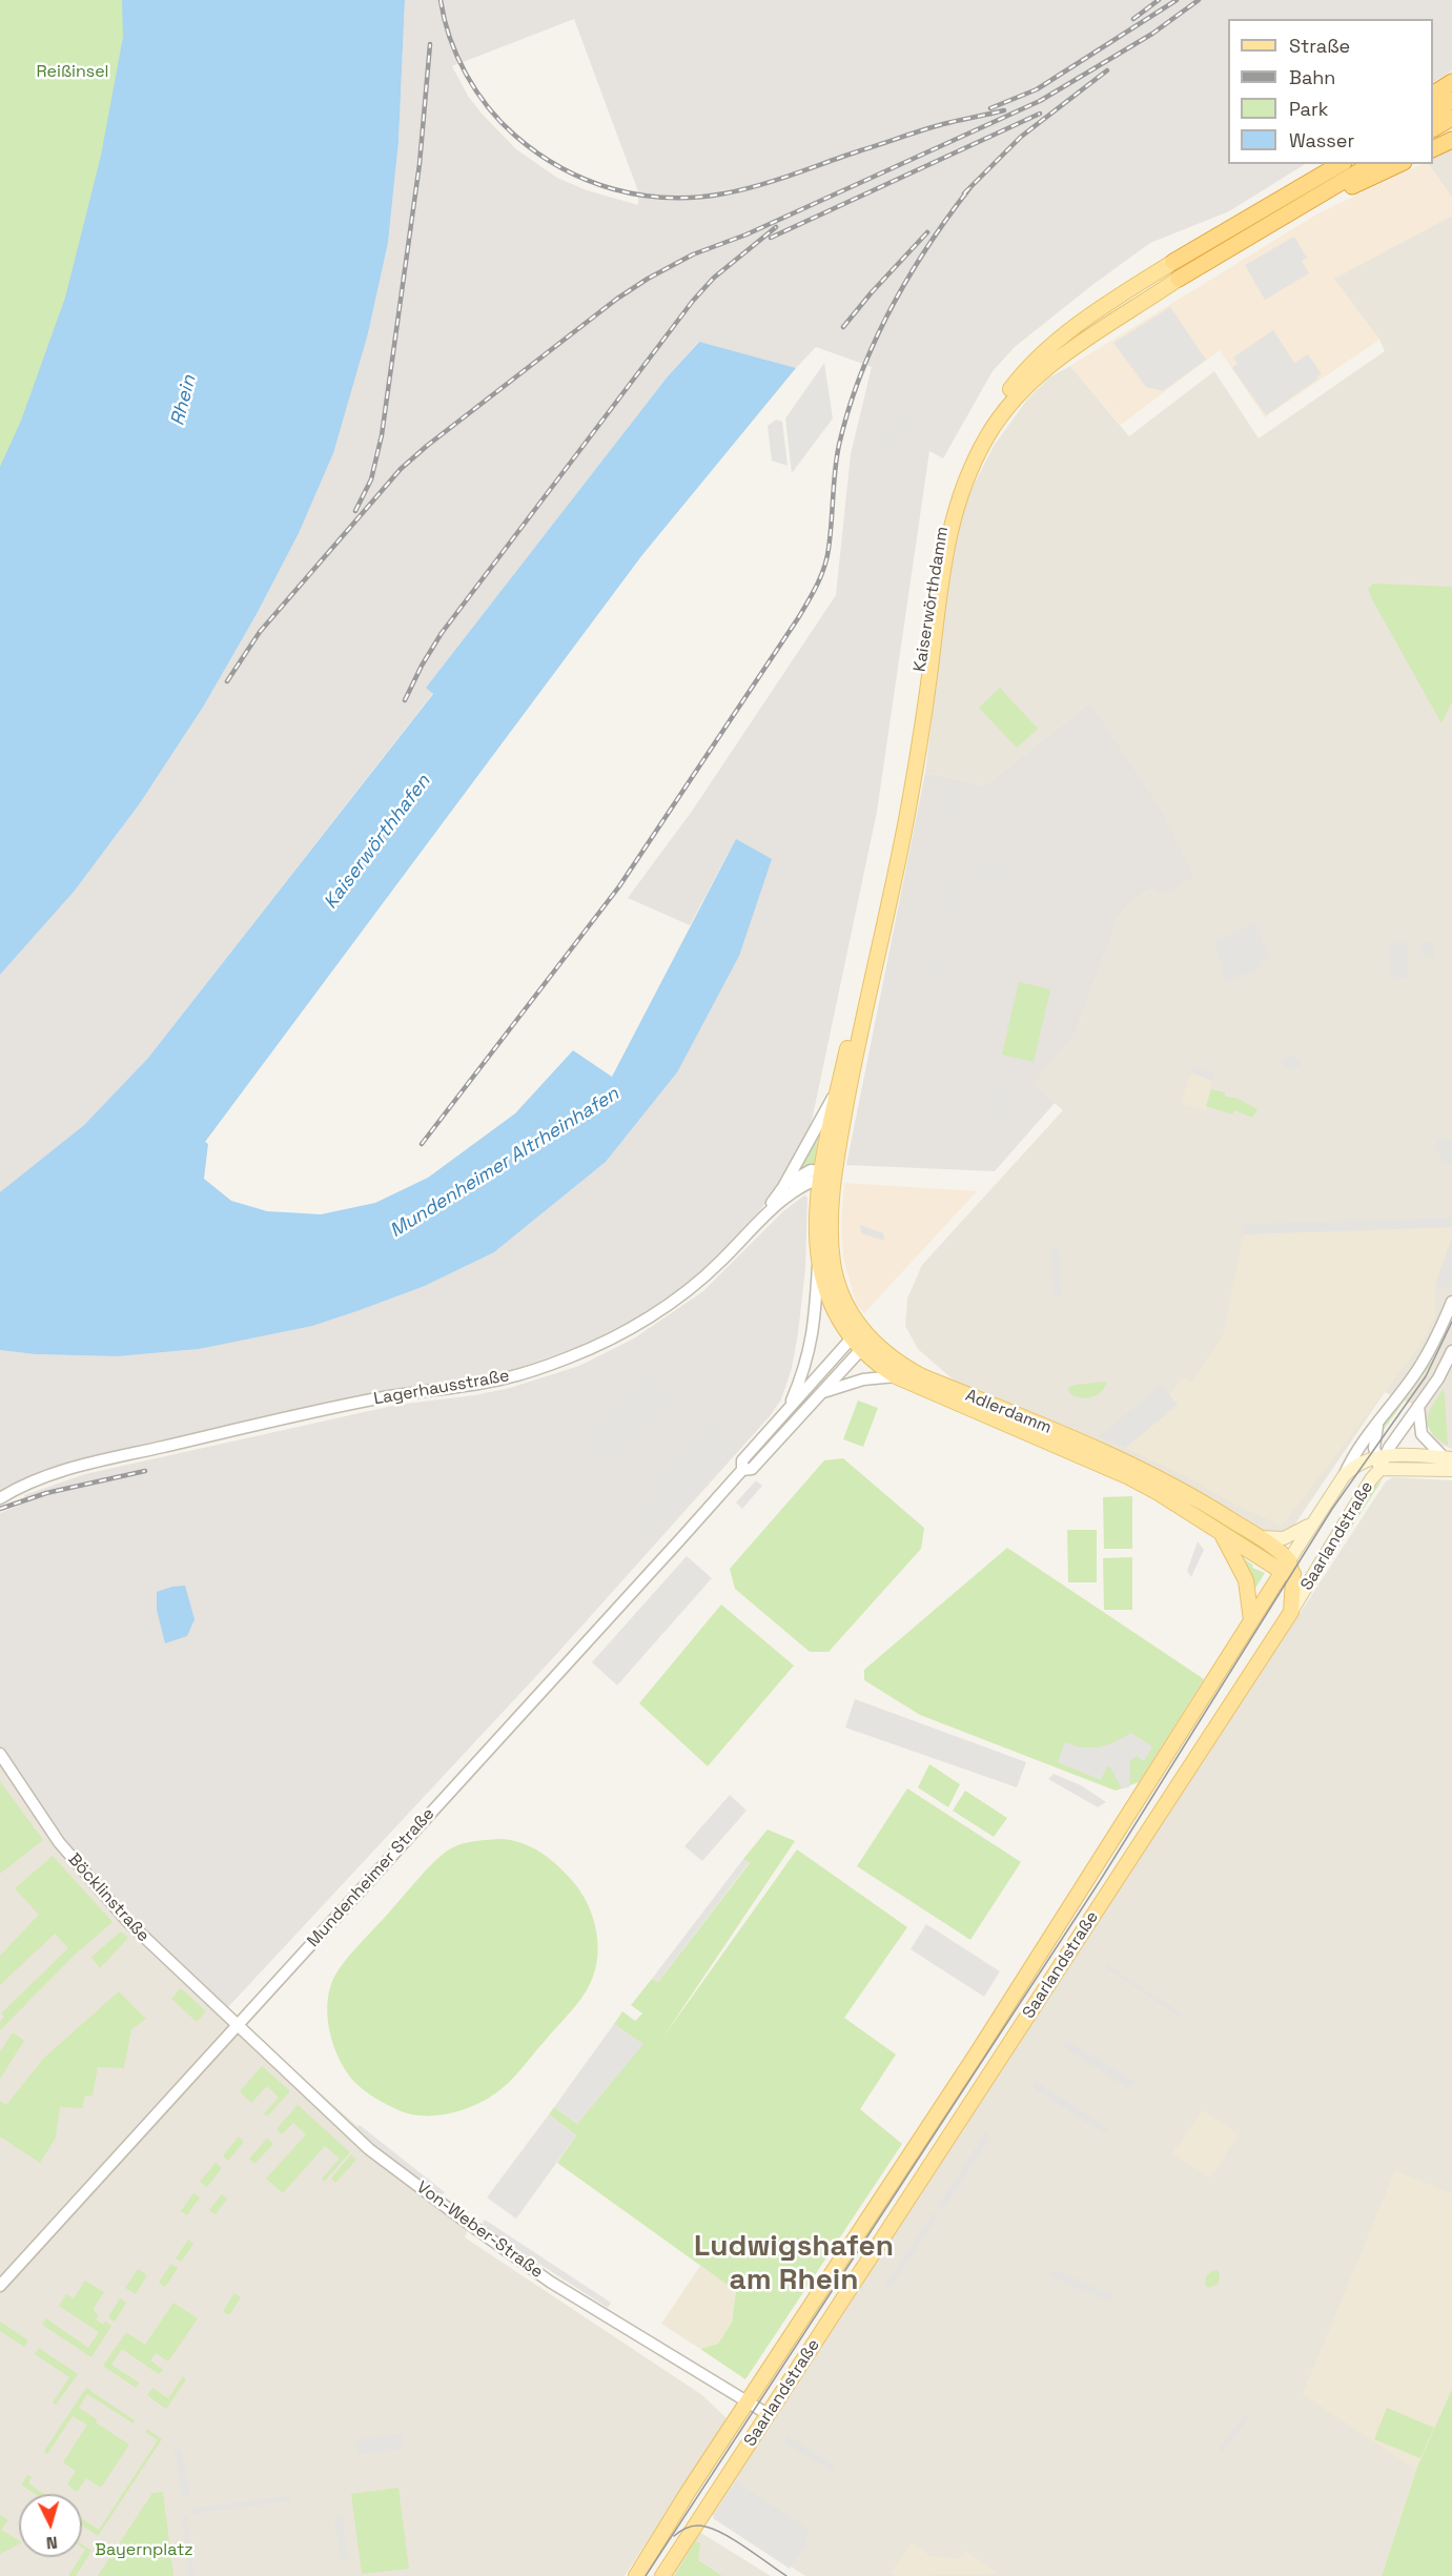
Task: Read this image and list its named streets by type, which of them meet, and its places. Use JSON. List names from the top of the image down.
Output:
{
  "streets": {
    "highway": ["Kaiserwörthdamm"],
    "main road": ["Adlerdamm", "Saarlandstraße"],
    "street": [
      "Lagerhausstraße",
      "Mundenheimer Straße",
      "Böcklinstraße",
      "Von-Weber-Straße"
    ]
  },
  "crossings": [
    ["Kaiserwörthdamm", "Lagerhausstraße"],
    ["Kaiserwörthdamm", "Adlerdamm"],
    ["Lagerhausstraße", "Adlerdamm"],
    ["Adlerdamm", "Saarlandstraße"],
    ["Adlerdamm", "Mundenheimer Straße"],
    ["Saarlandstraße", "Von-Weber-Straße"],
    ["Mundenheimer Straße", "Böcklinstraße"],
    ["Mundenheimer Straße", "Von-Weber-Straße"],
    ["Böcklinstraße", "Von-Weber-Straße"]
  ],
  "districts": ["Ludwigshafen am Rhein"],
  "water": ["Rhein", "Kaiserwörthhafen", "Mundenheimer Altrheinhafen"],
  "parks": ["Reißinsel", "Bayernplatz"],
  "legend": [
    "Straße",
    "Bahn",
    "Park",
    "Wasser"
  ],
  "north": "bottom"
}
